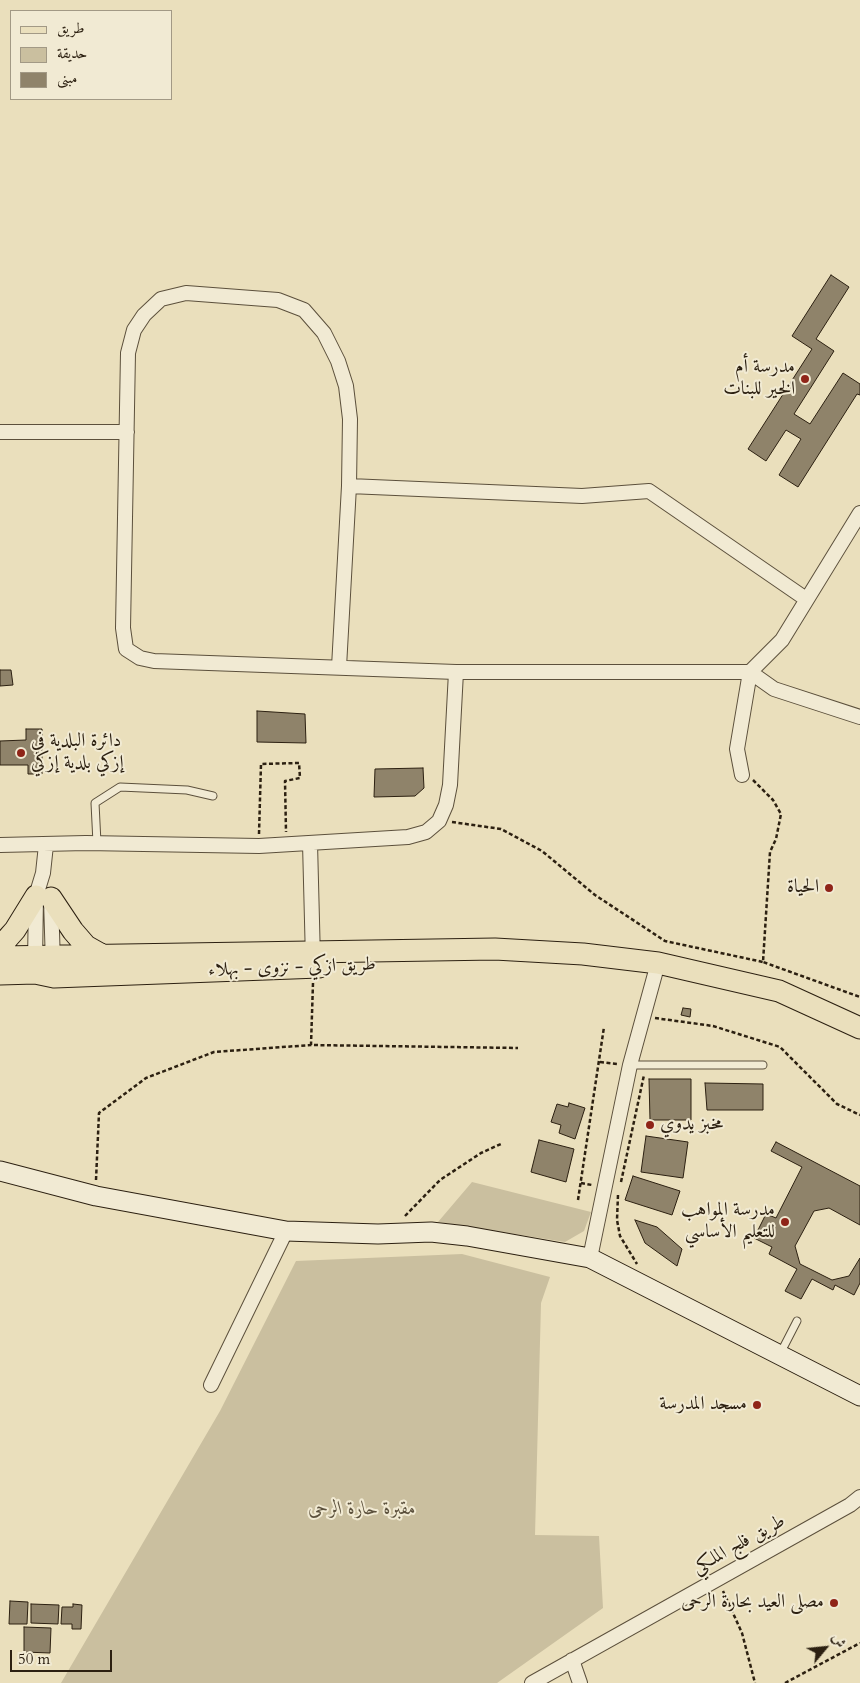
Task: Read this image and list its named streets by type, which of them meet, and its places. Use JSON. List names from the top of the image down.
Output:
{
  "streets": {
    "main road": ["طريق ازكي - نزوى - بهلاء"],
    "street": ["طريق فلج الملكي"]
  },
  "parks": ["مقبرة حارة الرحى"],
  "places": [
    "مدرسة أم الخير للبنات",
    "دائرة البلدية في إزكي بلدية إزكي",
    "الحياة",
    "مخبز يدوي",
    "مدرسة المواهب للتعليم الأساسي",
    "مسجد المدرسة",
    "مصلى العيد بحارة الرحى"
  ],
  "legend": ["طريق", "حديقة", "مبنى"],
  "scale_bar": "50 m",
  "north": "top right"
}
